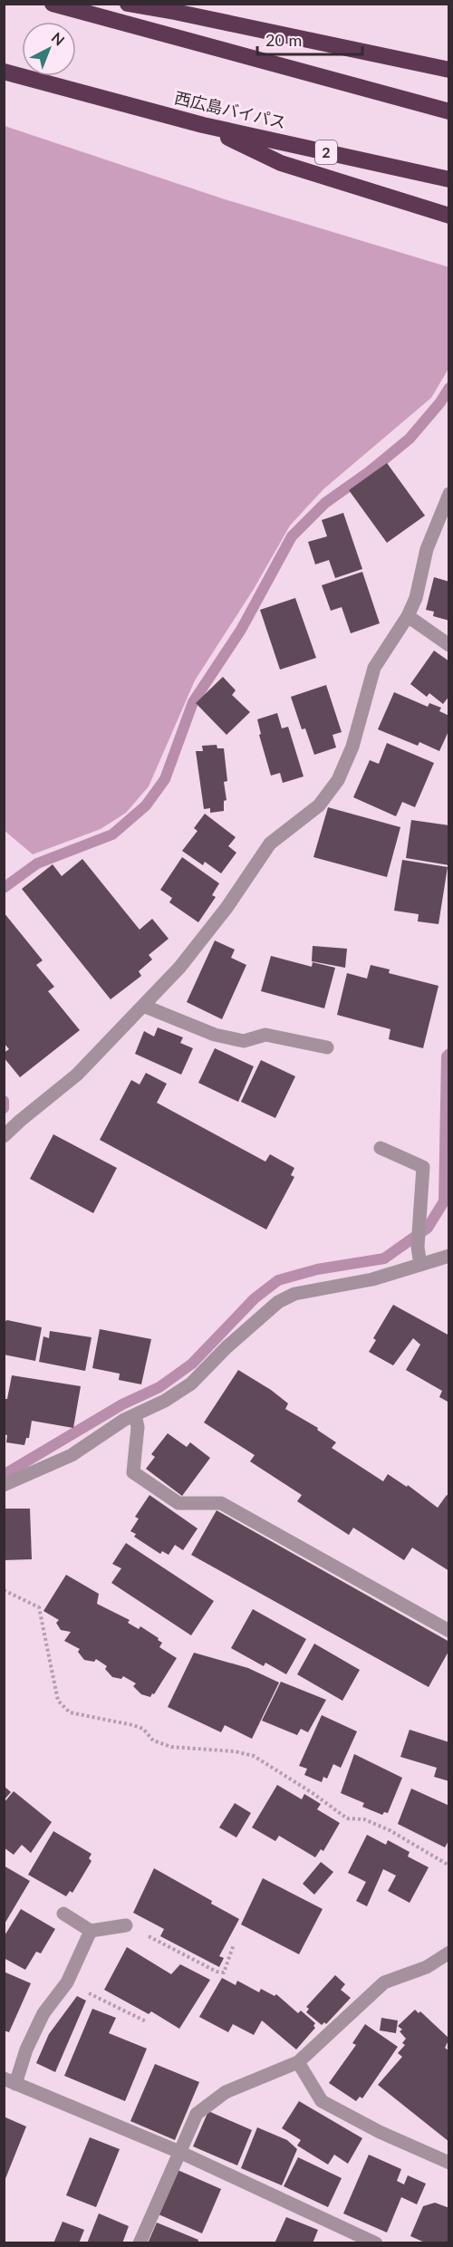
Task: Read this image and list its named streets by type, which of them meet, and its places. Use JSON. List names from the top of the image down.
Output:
{
  "streets": {
    "highway": ["西広島バイパス", "2"]
  },
  "scale_bar": "20 m",
  "north": "top right"
}
